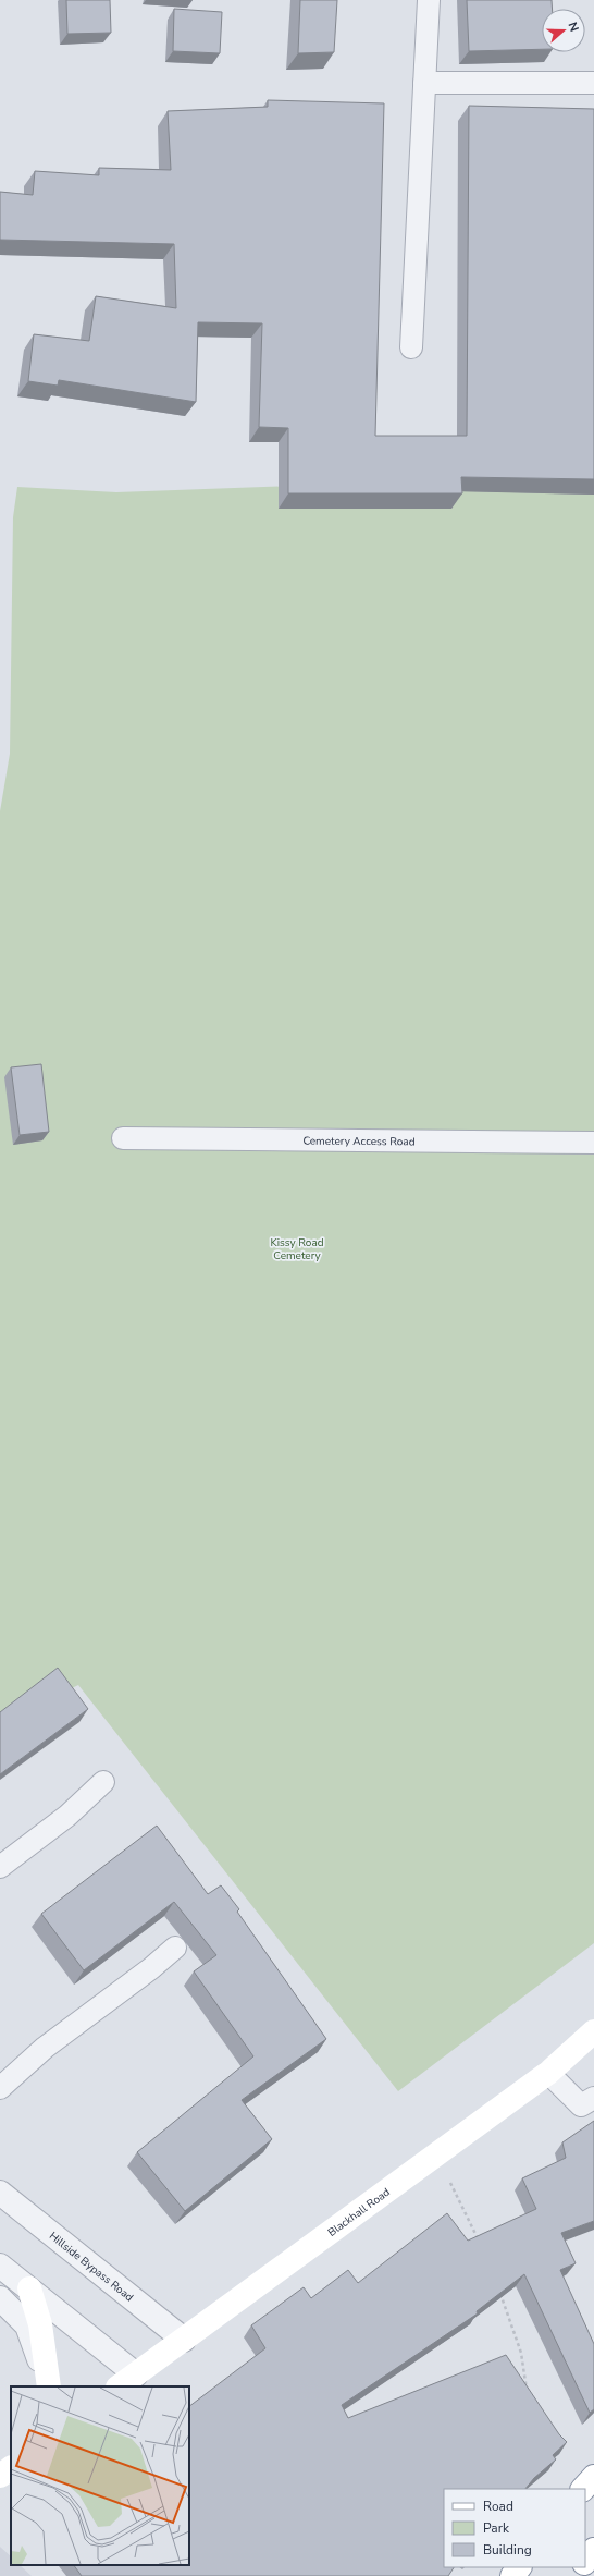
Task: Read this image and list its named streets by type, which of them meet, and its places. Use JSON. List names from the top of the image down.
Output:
{
  "streets": {
    "main road": ["Blackhall Road"],
    "street": ["Hillside Bypass Road"],
    "lane": ["Cemetery Access Road"]
  },
  "crossings": [
    ["Blackhall Road", "Hillside Bypass Road"]
  ],
  "parks": ["Kissy Road Cemetery"],
  "legend": ["Road", "Park", "Building"],
  "north": "right"
}
